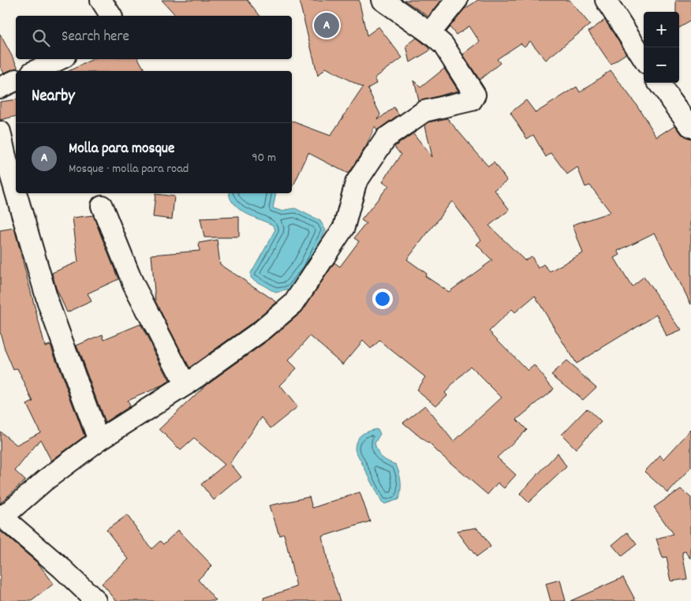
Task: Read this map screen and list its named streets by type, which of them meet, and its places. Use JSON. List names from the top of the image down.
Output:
{
  "page": {
    "pins": "A",
    "map_buttons": ["+", "−"],
    "search": "Search here",
    "heading": "Nearby",
    "list": [
      {
        "mark": "A",
        "name": "Molla para mosque",
        "note": "Mosque · molla para road",
        "value": "90 m"
      }
    ]
  }
}
